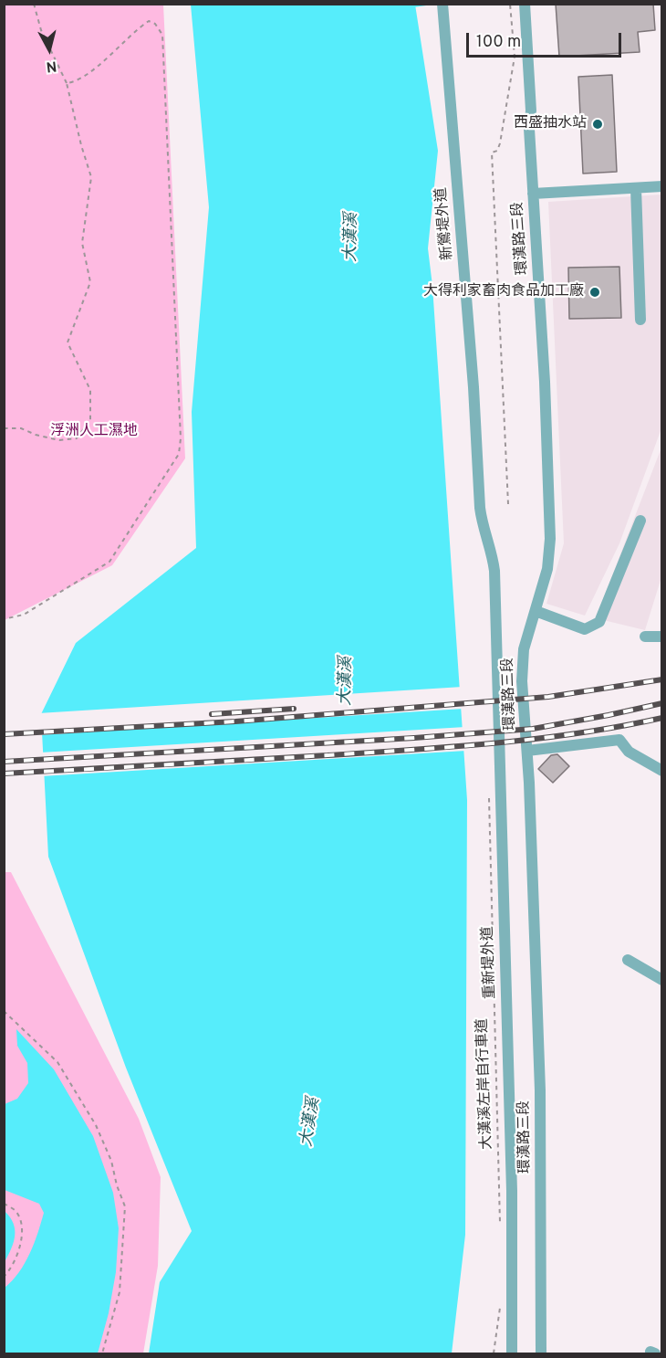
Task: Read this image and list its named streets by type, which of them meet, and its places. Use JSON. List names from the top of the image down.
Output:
{
  "streets": {
    "street": ["新鶯堤外道", "環漢路三段", "重新堤外道"],
    "path": ["大漢溪左岸自行車道"]
  },
  "crossings": [
    ["新鶯堤外道", "重新堤外道"]
  ],
  "water": ["大漢溪"],
  "parks": ["浮洲人工濕地"],
  "places": ["西盛抽水站", "大得利家畜肉食品加工廠"],
  "scale_bar": "100 m",
  "north": "bottom"
}
